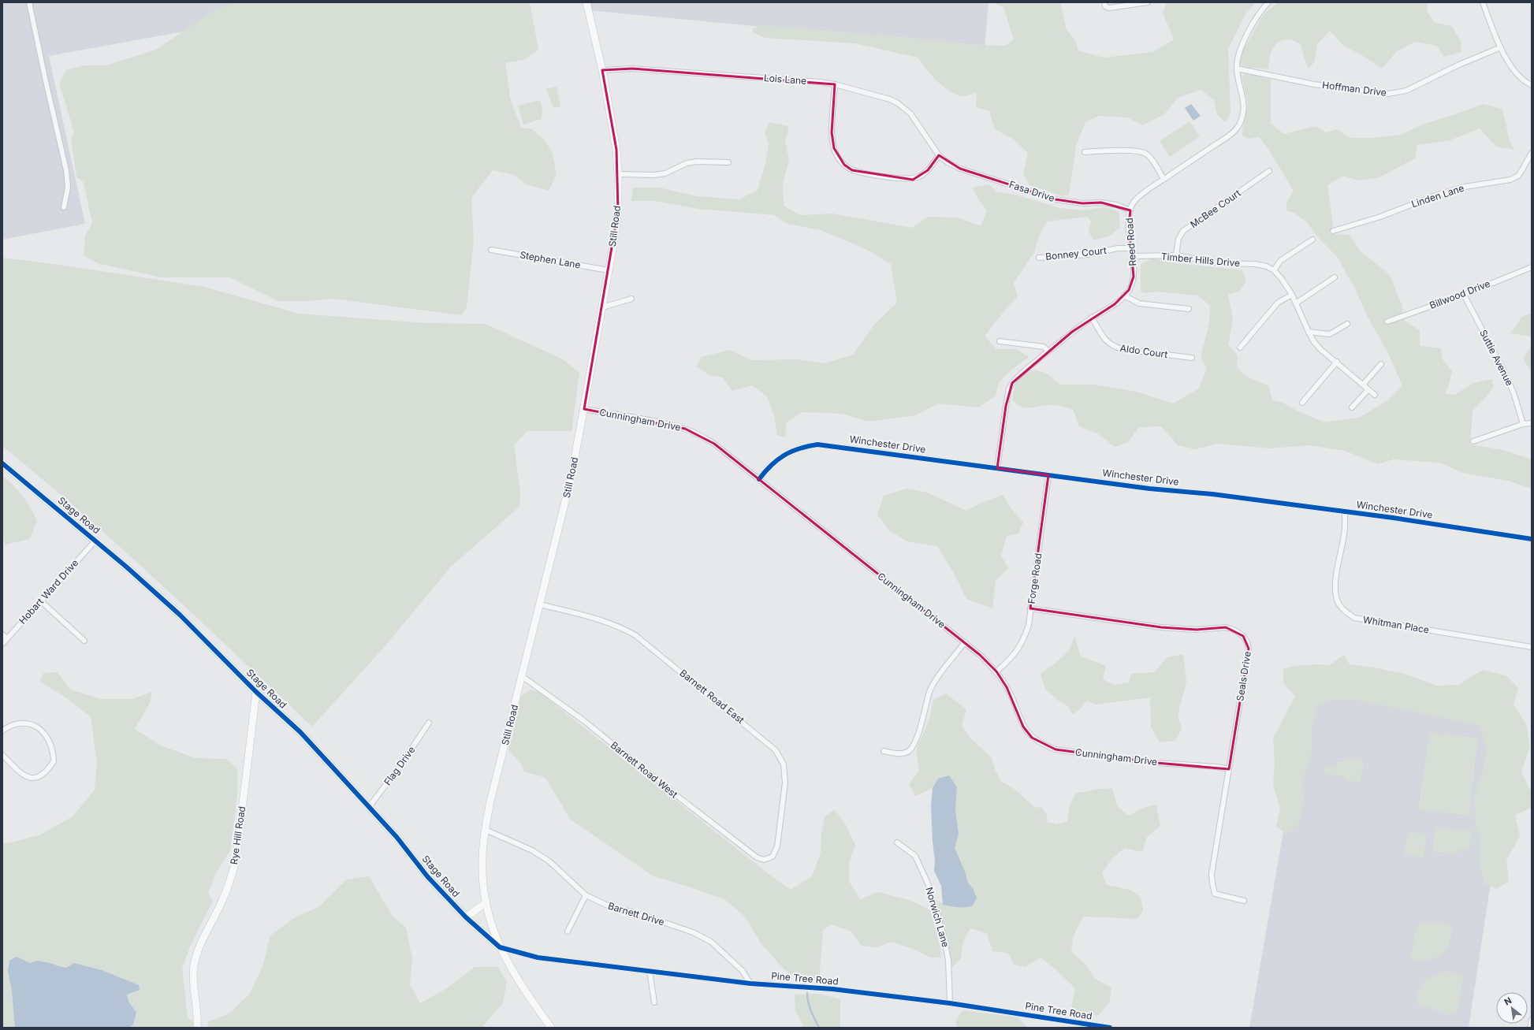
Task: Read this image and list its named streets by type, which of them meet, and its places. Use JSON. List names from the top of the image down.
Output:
{
  "streets": {
    "main road": ["Still Road", "Stage Road", "Rye Hill Road"],
    "street": [
      "Lois Lane",
      "Hoffman Drive",
      "Fasa Drive",
      "Linden Lane",
      "McBee Court",
      "Reed Road",
      "Bonney Court",
      "Stephen Lane",
      "Timber Hills Drive",
      "Billwood Drive",
      "Aldo Court",
      "Suttie Avenue",
      "Cunningham Drive",
      "Winchester Drive",
      "Forge Road",
      "Hobart Ward Drive",
      "Whitman Place",
      "Seals Drive",
      "Barnett Road East",
      "Flag Drive",
      "Barnett Road West",
      "Barnett Drive",
      "Norwich Lane",
      "Pine Tree Road"
    ]
  },
  "crossings": [
    ["Lois Lane", "Fasa Drive"],
    ["Lois Lane", "Still Road"],
    ["Hoffman Drive", "Reed Road"],
    ["Fasa Drive", "Reed Road"],
    ["McBee Court", "Timber Hills Drive"],
    ["Still Road", "Stephen Lane"],
    ["Still Road", "Cunningham Drive"],
    ["Still Road", "Stage Road"],
    ["Still Road", "Barnett Road East"],
    ["Still Road", "Barnett Road West"],
    ["Still Road", "Barnett Drive"],
    ["Still Road", "Pine Tree Road"],
    ["Reed Road", "Bonney Court"],
    ["Reed Road", "Timber Hills Drive"],
    ["Reed Road", "Aldo Court"],
    ["Reed Road", "Winchester Drive"],
    ["Billwood Drive", "Suttie Avenue"],
    ["Cunningham Drive", "Winchester Drive"],
    ["Cunningham Drive", "Forge Road"],
    ["Cunningham Drive", "Seals Drive"],
    ["Winchester Drive", "Forge Road"],
    ["Winchester Drive", "Whitman Place"],
    ["Stage Road", "Hobart Ward Drive"],
    ["Stage Road", "Flag Drive"],
    ["Stage Road", "Rye Hill Road"],
    ["Stage Road", "Pine Tree Road"],
    ["Forge Road", "Seals Drive"],
    ["Barnett Road East", "Barnett Road West"],
    ["Barnett Drive", "Pine Tree Road"],
    ["Norwich Lane", "Pine Tree Road"]
  ],
  "north": "top left"
}
